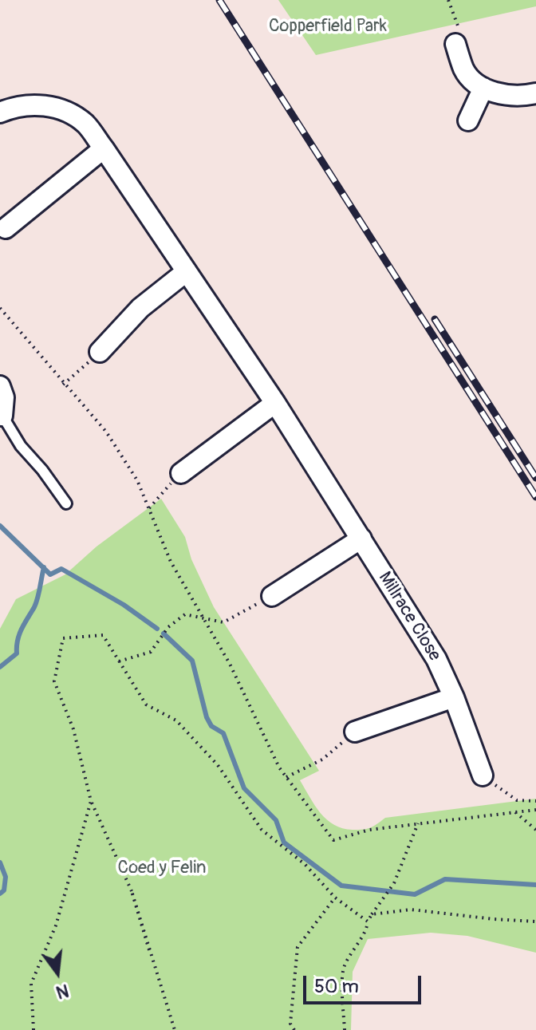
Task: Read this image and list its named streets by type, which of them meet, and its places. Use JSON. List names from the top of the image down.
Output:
{
  "streets": {
    "street": ["Millrace Close"]
  },
  "parks": ["Copperfield Park", "Coed y Felin"],
  "scale_bar": "50 m",
  "north": "bottom"
}
